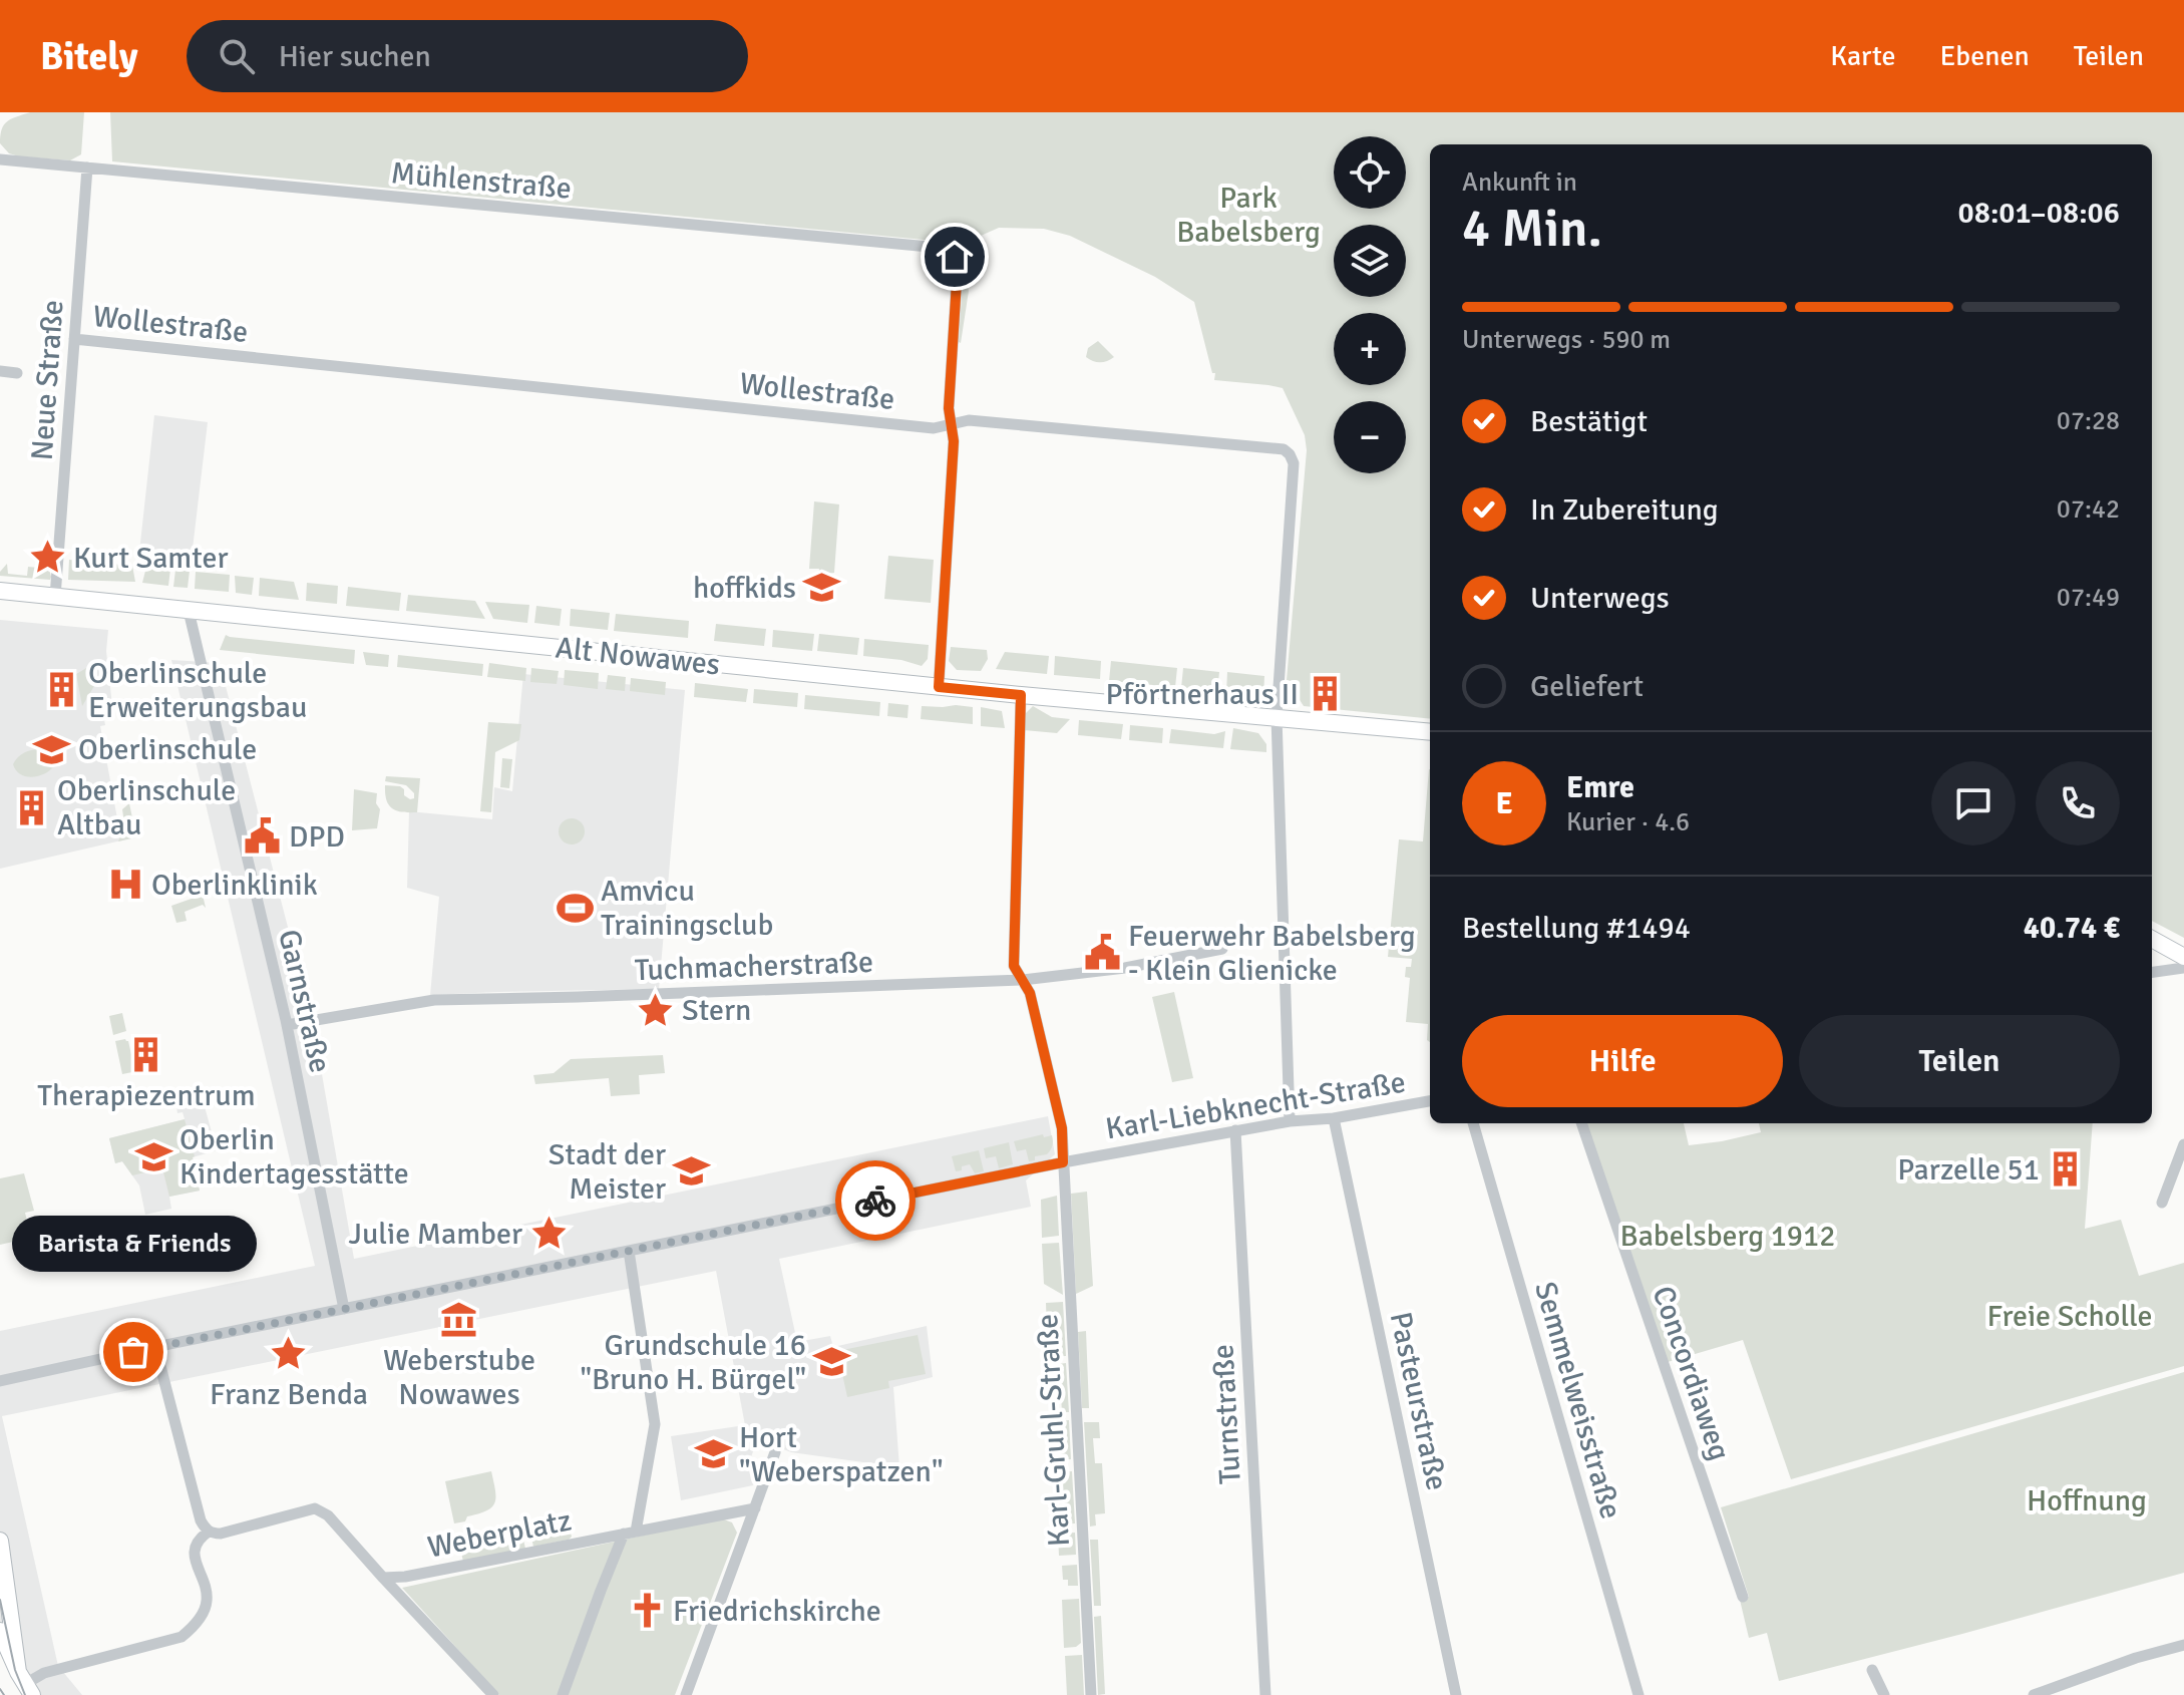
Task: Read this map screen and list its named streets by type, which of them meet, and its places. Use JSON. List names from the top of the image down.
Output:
{
  "streets": {
    "street": [
      "Mühlenstraße",
      "Wollestraße",
      "Neue Straße",
      "Alt Nowawes",
      "Tuchmacherstraße",
      "Garnstraße",
      "Karl-Liebknecht-Straße",
      "Concordiaweg",
      "Semmelweisstraße",
      "Pasteurstraße",
      "Turnstraße",
      "Karl-Gruhl-Straße",
      "Weberplatz"
    ]
  },
  "crossings": [
    ["Mühlenstraße", "Wollestraße"],
    ["Mühlenstraße", "Neue Straße"],
    ["Wollestraße", "Neue Straße"],
    ["Wollestraße", "Alt Nowawes"],
    ["Neue Straße", "Alt Nowawes"],
    ["Alt Nowawes", "Garnstraße"],
    ["Alt Nowawes", "Karl-Gruhl-Straße"],
    ["Tuchmacherstraße", "Garnstraße"],
    ["Tuchmacherstraße", "Karl-Gruhl-Straße"],
    ["Garnstraße", "Karl-Liebknecht-Straße"],
    ["Karl-Liebknecht-Straße", "Pasteurstraße"],
    ["Karl-Liebknecht-Straße", "Turnstraße"],
    ["Karl-Liebknecht-Straße", "Karl-Gruhl-Straße"]
  ],
  "parks": [
    "Park Babelsberg",
    "Babelsberg 1912",
    "Freie Scholle",
    "Hoffnung"
  ],
  "places": {
    "place": [
      "Kurt Samter",
      "Stern",
      "Julie Mamber",
      "Franz Benda"
    ],
    "school or university": [
      "hoffkids",
      "Oberlinschule",
      "Oberlin Kindertagesstätte",
      "Stadt der Meister",
      "Grundschule 16 \"Bruno H. Bürgel\"",
      "Hort \"Weberspatzen\""
    ],
    "building": [
      "Oberlinschule Erweiterungsbau",
      "Pförtnerhaus II",
      "Oberlinschule Altbau",
      "Therapiezentrum",
      "Parzelle 51"
    ],
    "public building": ["DPD", "Feuerwehr Babelsberg - Klein Glienicke"],
    "hospital": ["Oberlinklinik"],
    "sports": ["Amvicu Trainingsclub"],
    "museum": ["Weberstube Nowawes"],
    "other": ["Barista & Friends"],
    "church": ["Friedrichskirche"]
  },
  "page": {
    "header": "Bitely",
    "search": "Hier suchen",
    "nav": ["Karte", "Ebenen", "Teilen"],
    "map_buttons": ["+", "−"],
    "heading": ["4 Min.", "Ankunft in", "08:01–08:06"],
    "panel": [
      "Emre",
      "Kurier · 4.6",
      "Bestellung #1494",
      "40.74 €"
    ],
    "bar": "Unterwegs · 590 m",
    "list": [
      ["Bestätigt", "07:28"],
      ["In Zubereitung", "07:42"],
      ["Unterwegs", "07:49"],
      "Geliefert"
    ],
    "round": "E",
    "buttons": ["Hilfe", "Teilen"],
    "bubble": "Barista & Friends"
  }
}
